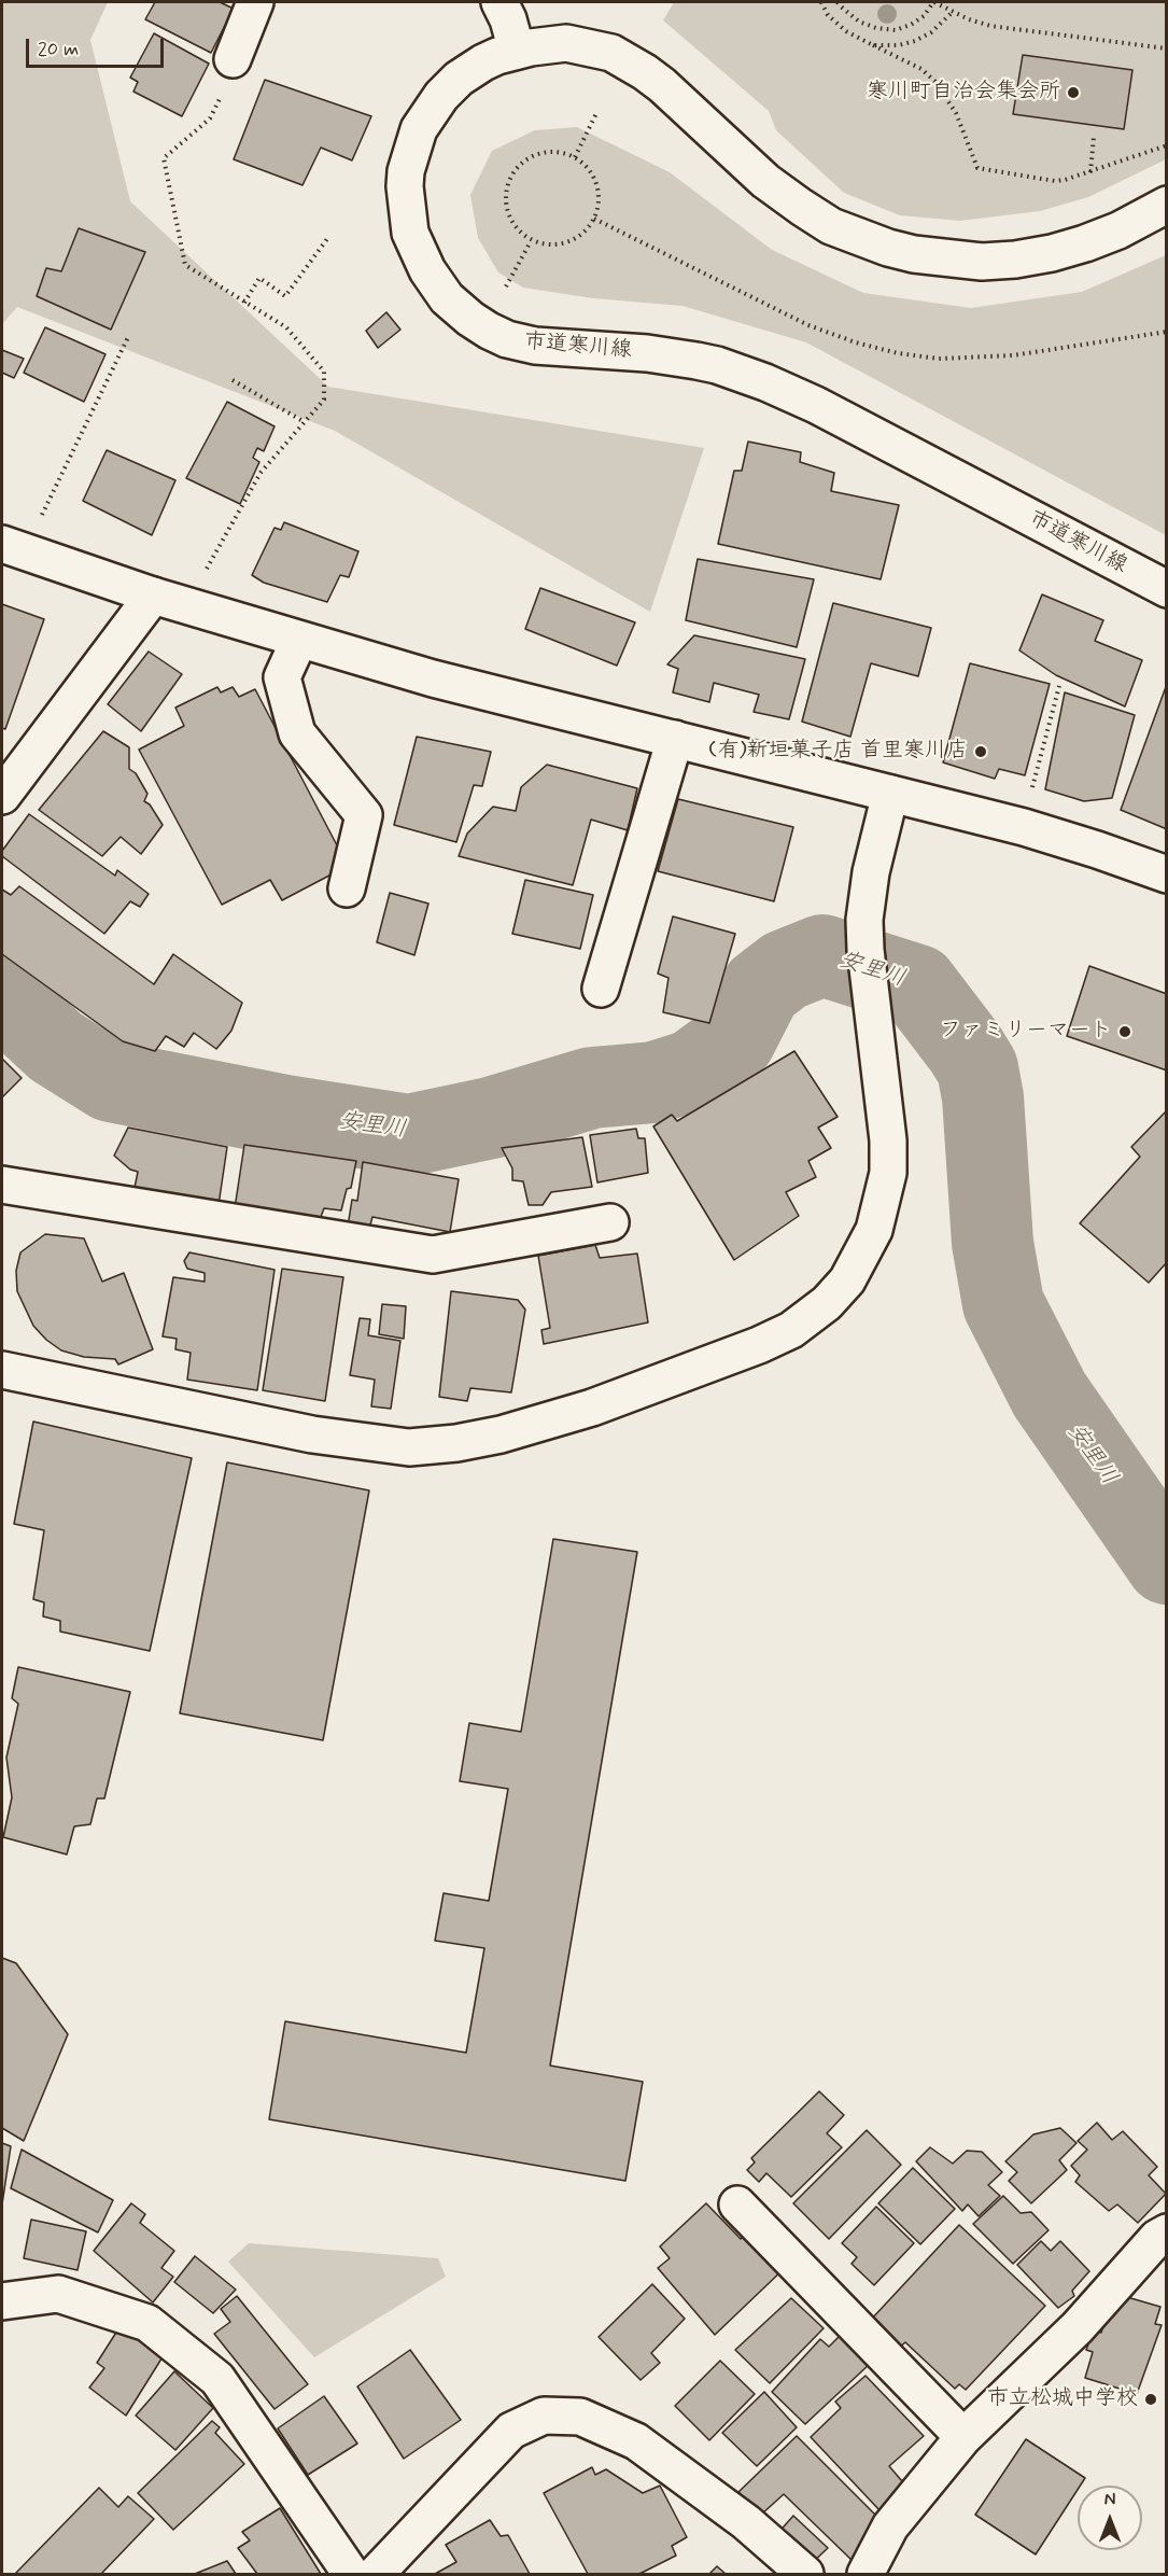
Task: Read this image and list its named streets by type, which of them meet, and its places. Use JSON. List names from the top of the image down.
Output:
{
  "streets": {
    "street": ["市道寒川線"]
  },
  "water": ["安里川"],
  "places": [
    "寒川町自治会集会所",
    "(有)新垣菓子店 首里寒川店",
    "ファミリーマート",
    "市立松城中学校"
  ],
  "scale_bar": "20 m",
  "north": "top"
}
